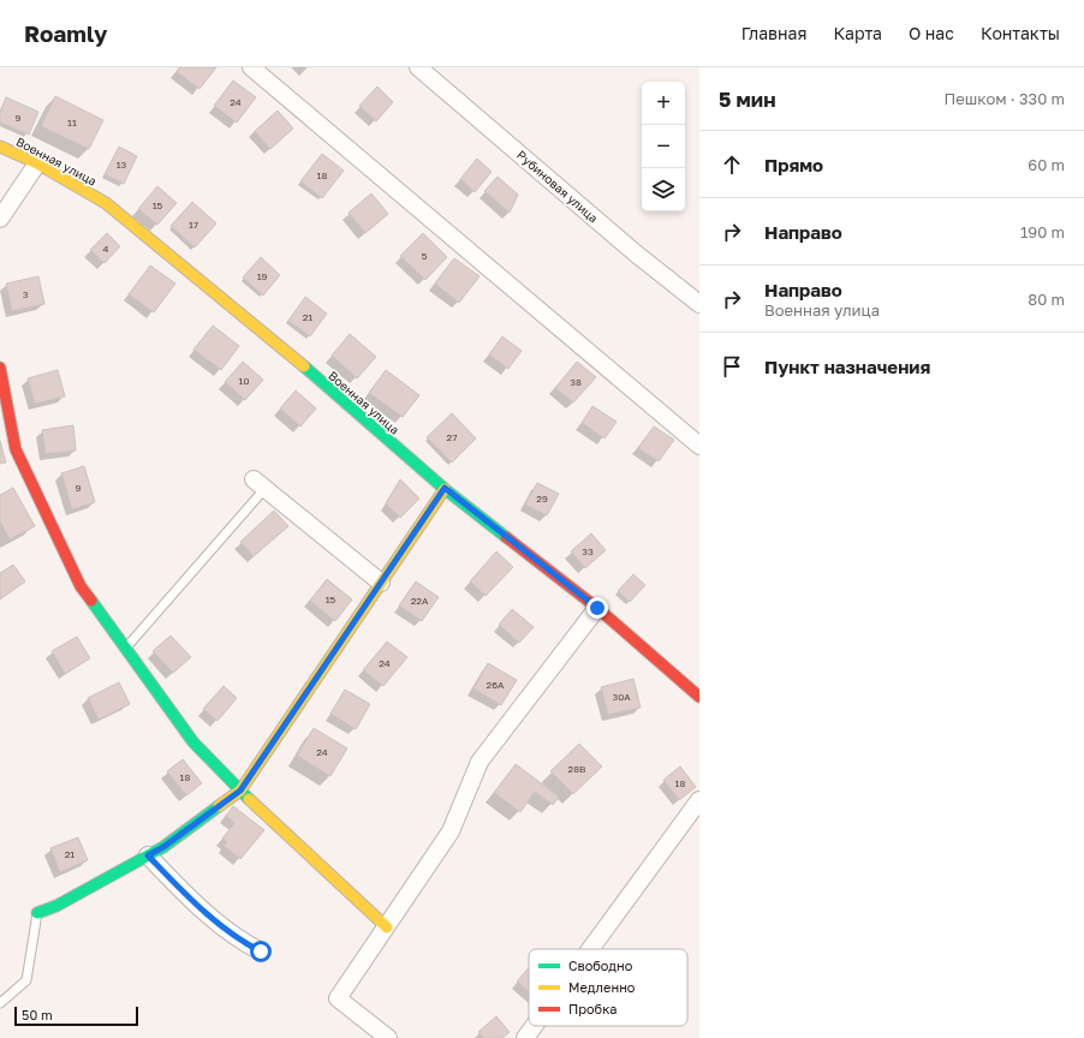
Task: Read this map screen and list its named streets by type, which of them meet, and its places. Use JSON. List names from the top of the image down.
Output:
{
  "streets": {
    "street": ["Военная улица", "Рубиновая улица"]
  },
  "house_numbers": [
    "24",
    "9",
    "11",
    "13",
    "18",
    "15",
    "17",
    "4",
    "5",
    "19",
    "3",
    "21",
    "10",
    "38",
    "27",
    "9",
    "29",
    "33",
    "15",
    "22А",
    "24",
    "26А",
    "30А",
    "24",
    "28В",
    "18",
    "18",
    "21"
  ],
  "legend": ["Свободно", "Медленно", "Пробка"],
  "scale_bar": "50 m",
  "page": {
    "header": "Roamly",
    "nav": [
      "Главная",
      "Карта",
      "О нас",
      "Контакты"
    ],
    "heading": ["5 мин", "Пешком · 330 m"],
    "map_buttons": ["+", "−"],
    "list": [
      ["Прямо", "60 m"],
      ["Направо", "190 m"],
      ["Направо", "Военная улица", "80 m"],
      "Пункт назначения"
    ],
    "scale": "50 m"
  }
}
